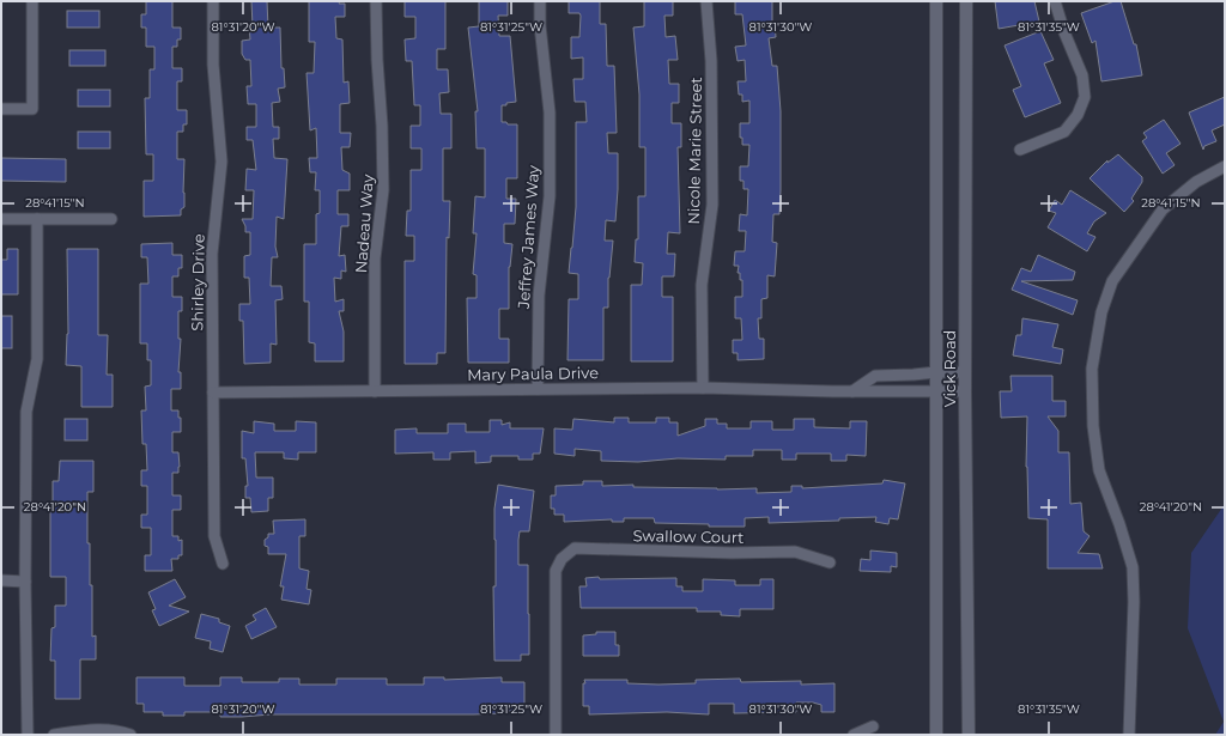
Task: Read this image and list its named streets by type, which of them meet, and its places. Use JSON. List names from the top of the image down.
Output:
{
  "streets": {
    "street": [
      "Nicole Marie Street",
      "Nadeau Way",
      "Jeffrey James Way",
      "Shirley Drive",
      "Vick Road",
      "Mary Paula Drive",
      "Swallow Court"
    ]
  },
  "crossings": [
    ["Nicole Marie Street", "Mary Paula Drive"],
    ["Nadeau Way", "Mary Paula Drive"],
    ["Jeffrey James Way", "Mary Paula Drive"],
    ["Shirley Drive", "Mary Paula Drive"],
    ["Vick Road", "Mary Paula Drive"]
  ],
  "coordinates": [
    "81°31'20\"W",
    "81°31'25\"W",
    "81°31'30\"W",
    "81°31'35\"W",
    "28°41'15\"N",
    "28°41'20\"N"
  ]
}
